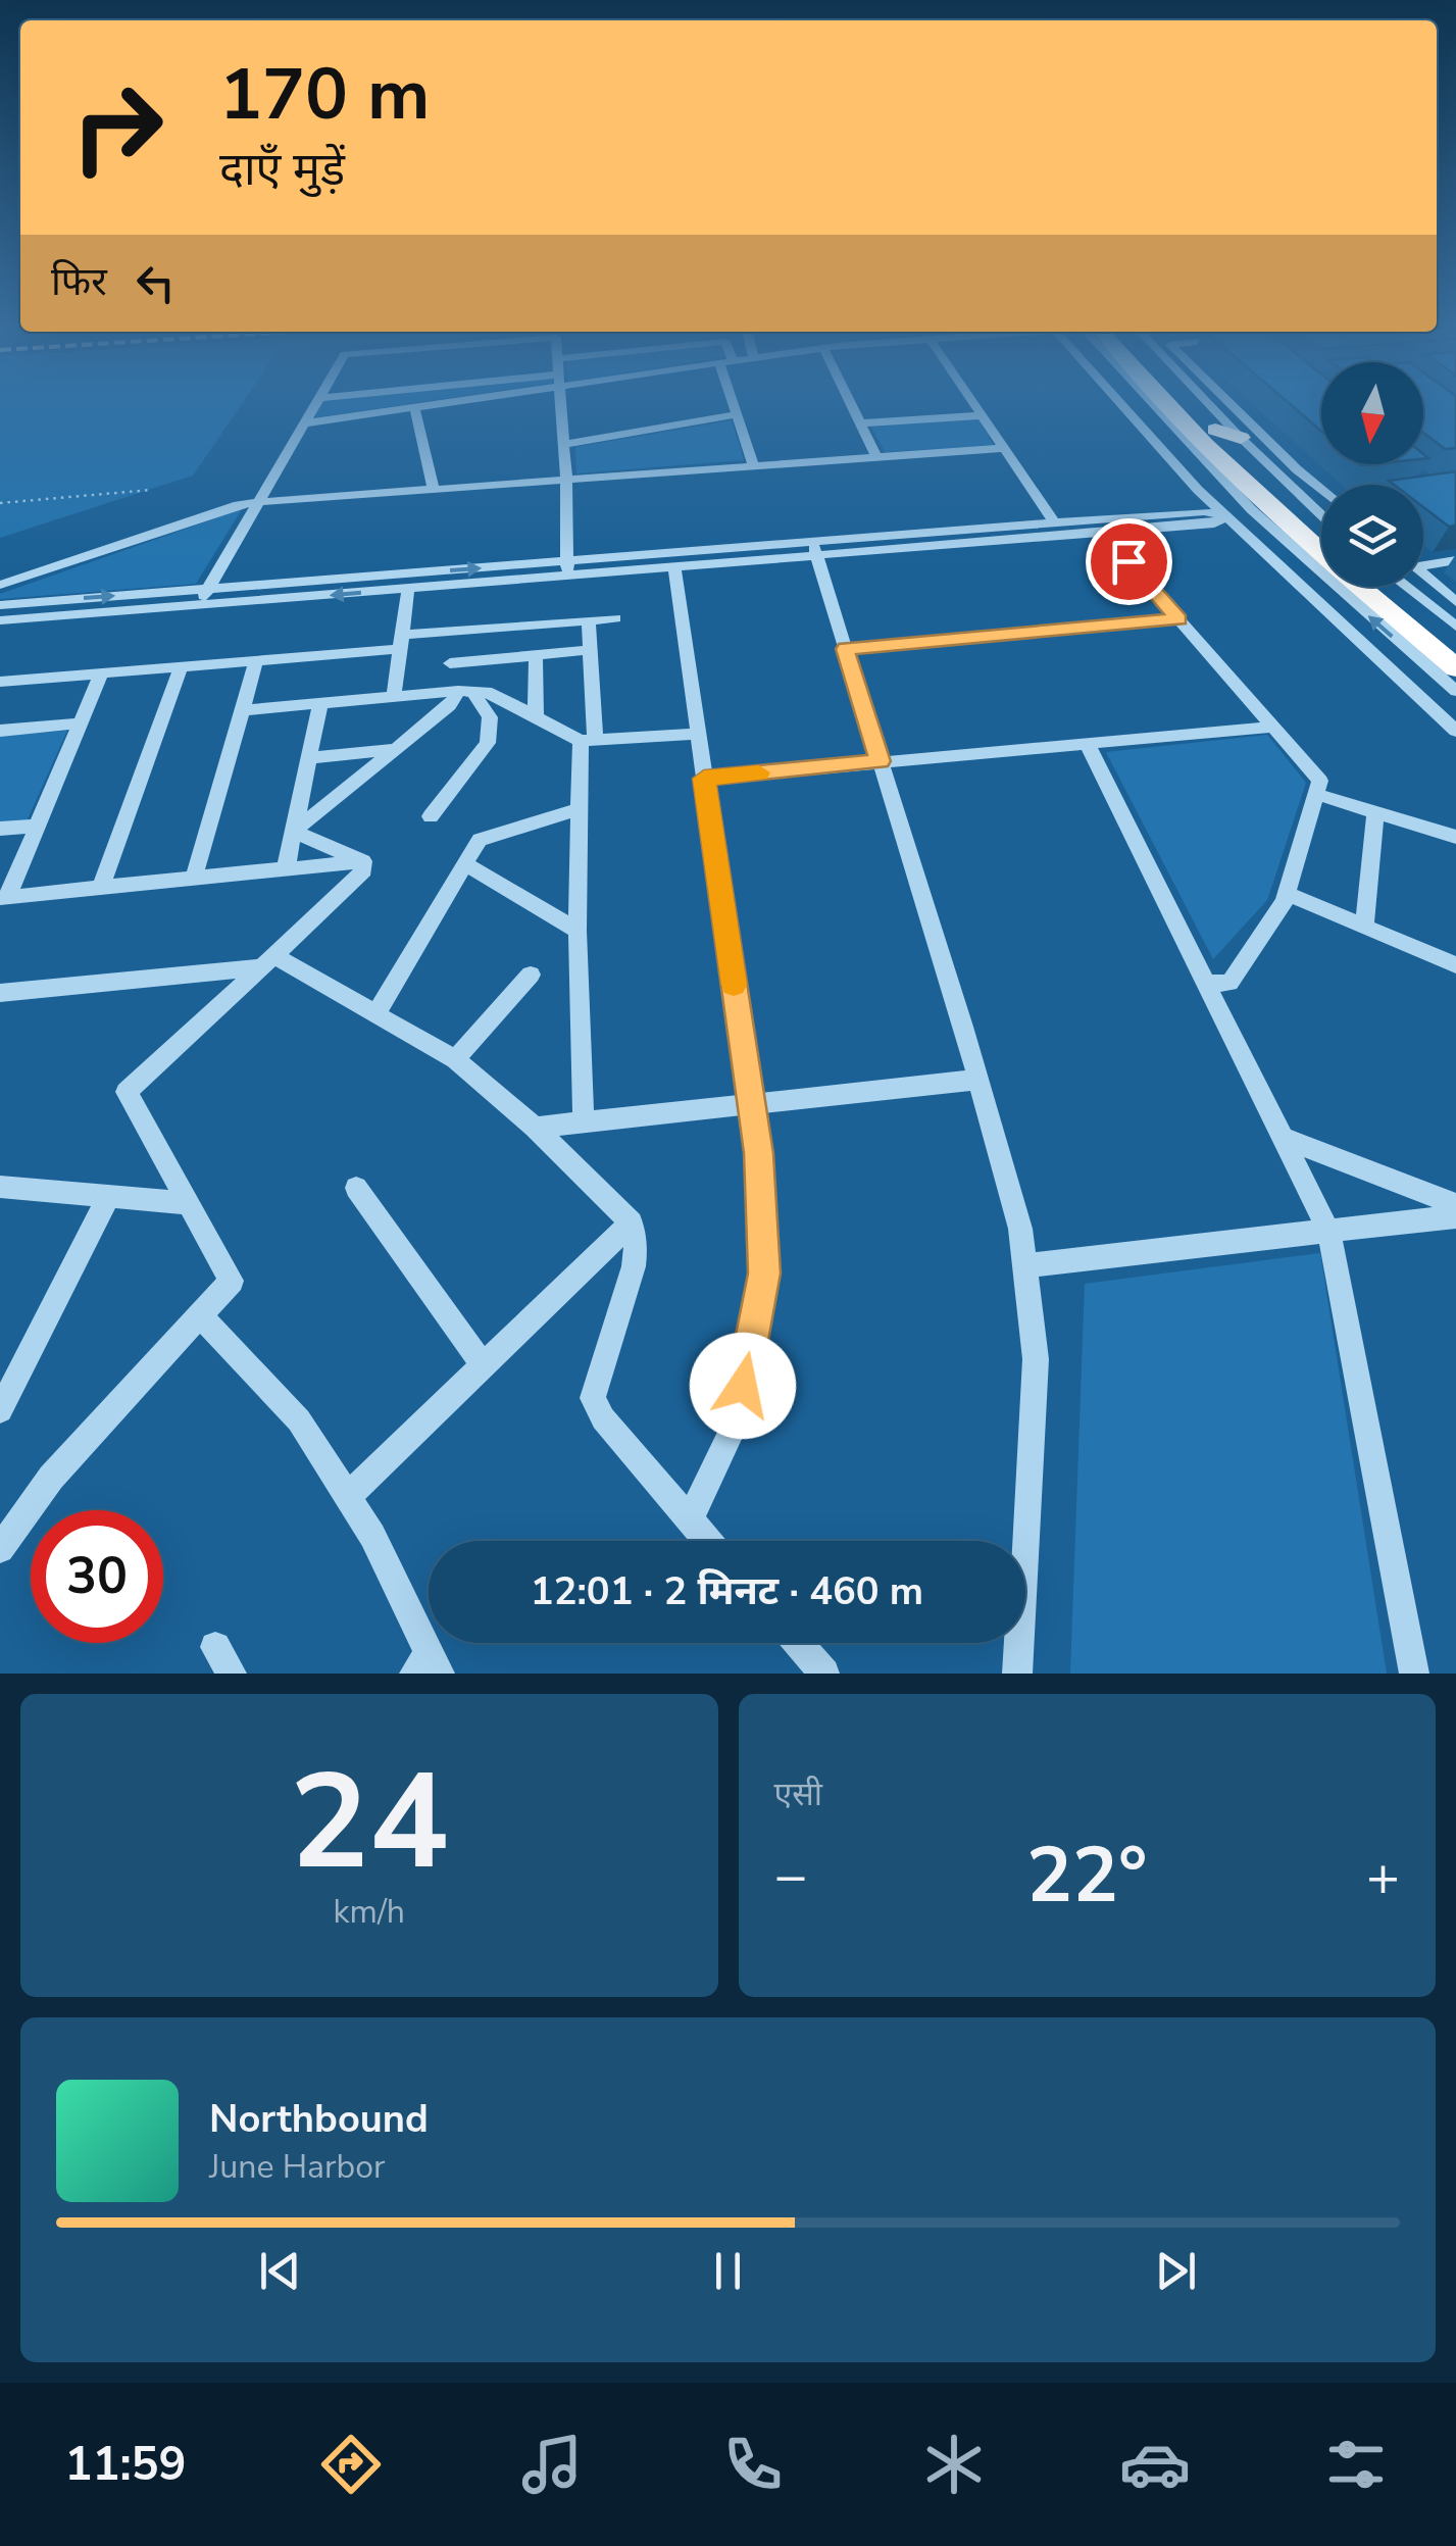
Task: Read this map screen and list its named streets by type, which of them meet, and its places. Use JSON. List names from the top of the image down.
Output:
{
  "north": "bottom",
  "page": {
    "turn": ["170 m", "दाएँ मुड़ें"],
    "then": "फिर",
    "limit": "30",
    "trip": "12:01 · 2 मिनट · 460 m",
    "tile": [
      ["24", "km/h"],
      "एसी"
    ],
    "heat": ["−", "22°", "+"],
    "song": ["Northbound", "June Harbor"],
    "tabs": "11:59"
  }
}
